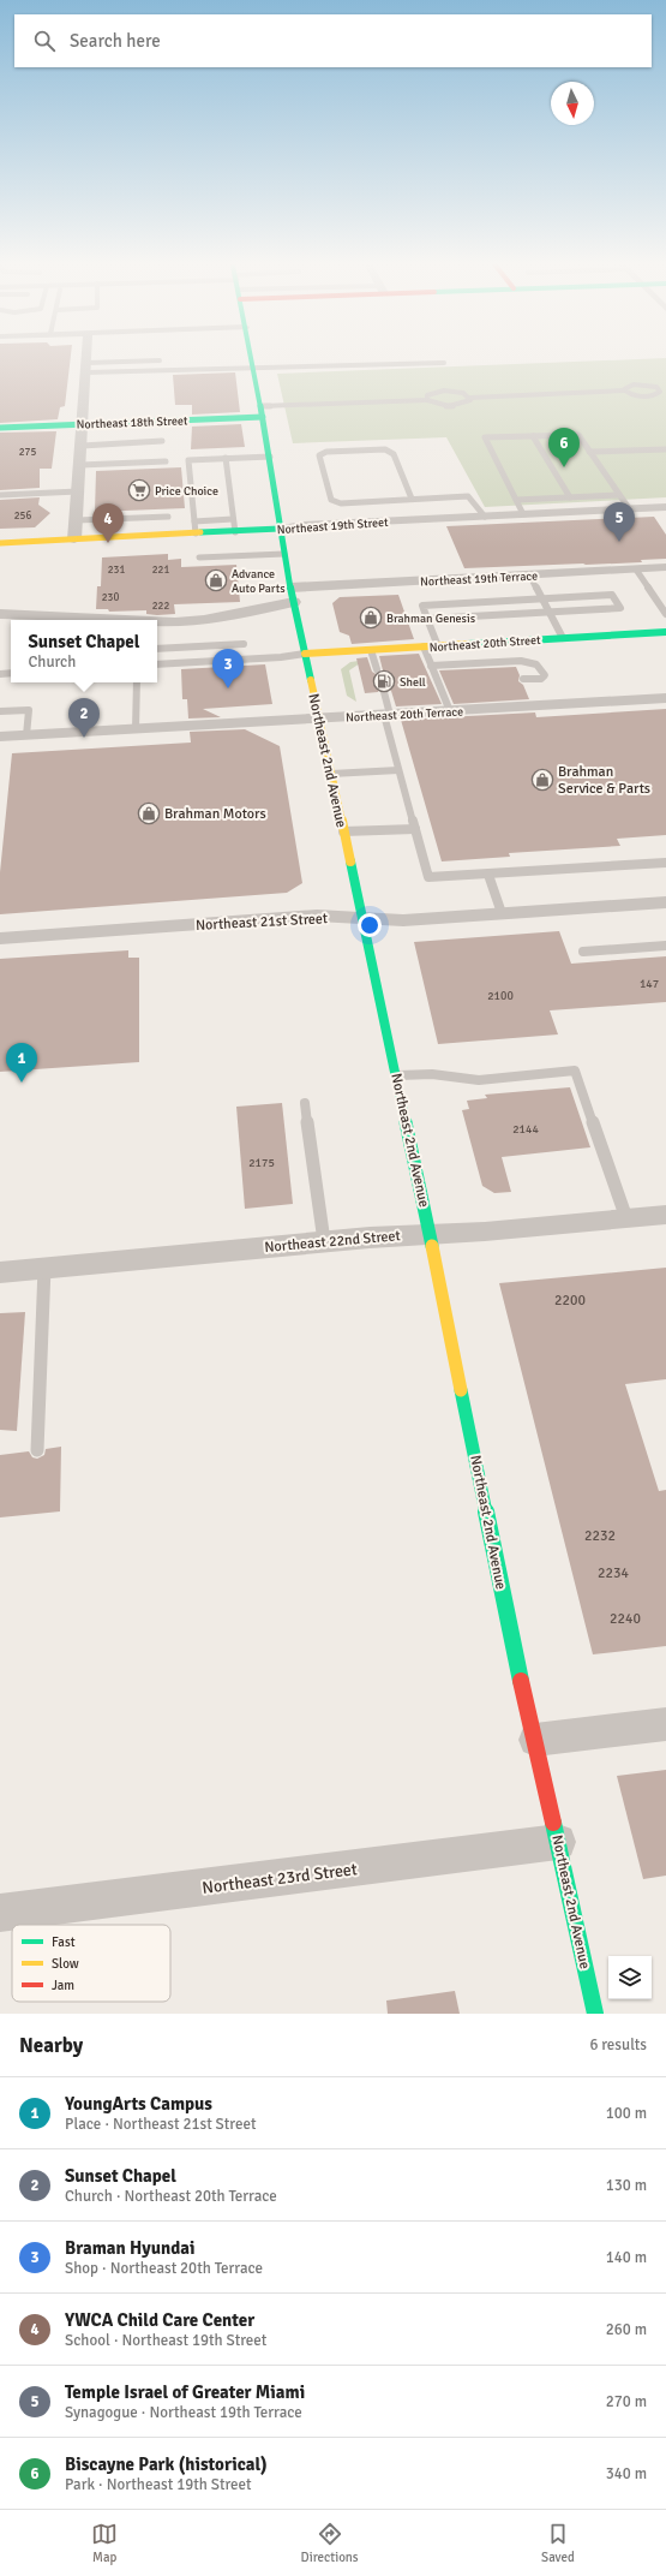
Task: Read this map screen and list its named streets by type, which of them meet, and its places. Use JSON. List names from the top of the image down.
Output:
{
  "streets": {
    "main road": [
      "Northeast 18th Street",
      "Northeast 19th Street",
      "Northeast 20th Street",
      "Northeast 2nd Avenue"
    ],
    "street": [
      "Northeast 19th Terrace",
      "Northeast 20th Terrace",
      "Northeast 21st Street",
      "Northeast 22nd Street",
      "Northeast 23rd Street"
    ]
  },
  "crossings": [
    ["Northeast 18th Street", "Northeast 2nd Avenue"],
    ["Northeast 19th Street", "Northeast 2nd Avenue"],
    ["Northeast 19th Terrace", "Northeast 2nd Avenue"],
    ["Northeast 20th Street", "Northeast 2nd Avenue"],
    ["Northeast 20th Terrace", "Northeast 2nd Avenue"],
    ["Northeast 2nd Avenue", "Northeast 21st Street"],
    ["Northeast 2nd Avenue", "Northeast 22nd Street"],
    ["Northeast 2nd Avenue", "Northeast 23rd Street"]
  ],
  "places": {
    "supermarket": ["Price Choice"],
    "shop": [
      "Advance Auto Parts",
      "Brahman Genesis",
      "Brahman Service & Parts",
      "Brahman Motors"
    ],
    "fuel station": ["Shell"]
  },
  "house_numbers": [
    "275",
    "256",
    "231",
    "221",
    "230",
    "222",
    "147",
    "2100",
    "2144",
    "2175",
    "2200",
    "2232",
    "2234",
    "2240"
  ],
  "legend": ["Fast", "Slow", "Jam"],
  "north": "bottom",
  "page": {
    "search": "Search here",
    "pins": [
      "6",
      "5",
      "4",
      "3",
      "2",
      "1"
    ],
    "popup": ["Sunset Chapel", "Church"],
    "heading": ["Nearby", "6 results"],
    "list": [
      {
        "mark": "1",
        "name": "YoungArts Campus",
        "note": "Place · Northeast 21st Street",
        "value": "100 m"
      },
      {
        "mark": "2",
        "name": "Sunset Chapel",
        "note": "Church · Northeast 20th Terrace",
        "value": "130 m"
      },
      {
        "mark": "3",
        "name": "Braman Hyundai",
        "note": "Shop · Northeast 20th Terrace",
        "value": "140 m"
      },
      {
        "mark": "4",
        "name": "YWCA Child Care Center",
        "note": "School · Northeast 19th Street",
        "value": "260 m"
      },
      {
        "mark": "5",
        "name": "Temple Israel of Greater Miami",
        "note": "Synagogue · Northeast 19th Terrace",
        "value": "270 m"
      },
      {
        "mark": "6",
        "name": "Biscayne Park (historical)",
        "note": "Park · Northeast 19th Street",
        "value": "340 m"
      }
    ],
    "nav": ["Map", "Directions", "Saved"]
  }
}
